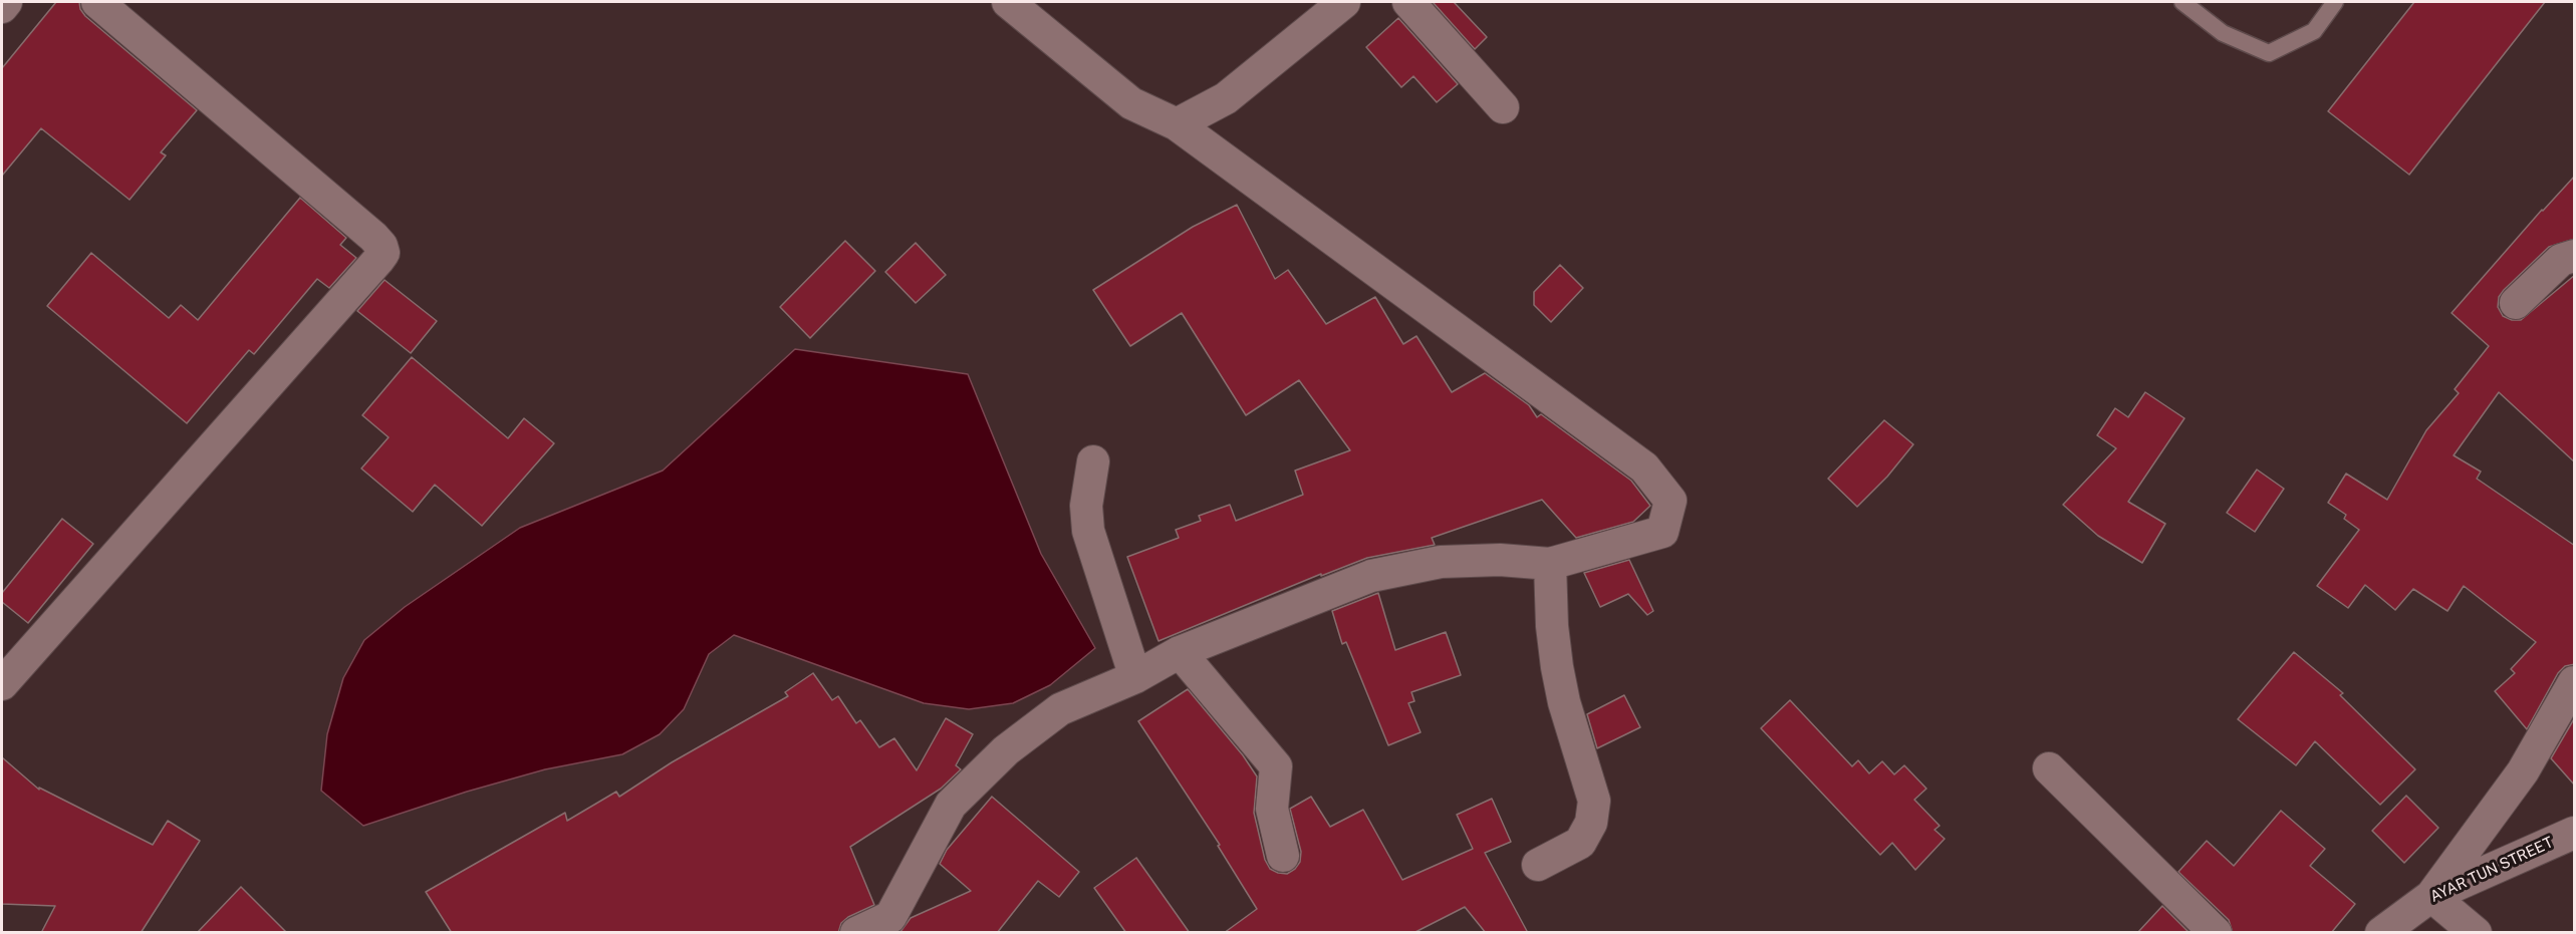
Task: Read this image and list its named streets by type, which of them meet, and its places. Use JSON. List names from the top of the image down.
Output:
{
  "streets": {
    "street": ["AYAR TUN STREET"]
  }
}
